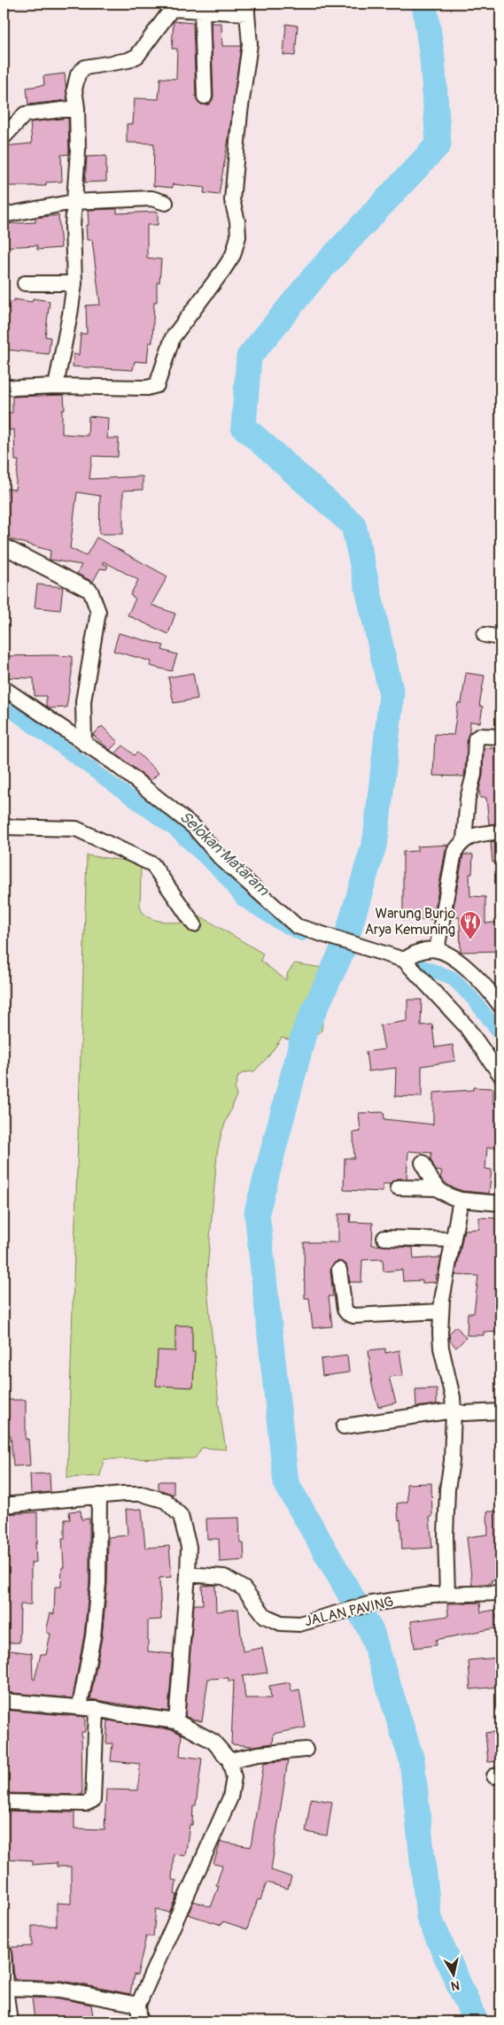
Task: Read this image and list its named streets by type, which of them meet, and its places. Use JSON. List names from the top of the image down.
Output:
{
  "streets": {
    "street": ["JALAN PAVING"]
  },
  "water": ["Selokan Mataram"],
  "places": {
    "restaurant": ["Warung Burjo Arya Kemuning"]
  },
  "north": "bottom"
}
